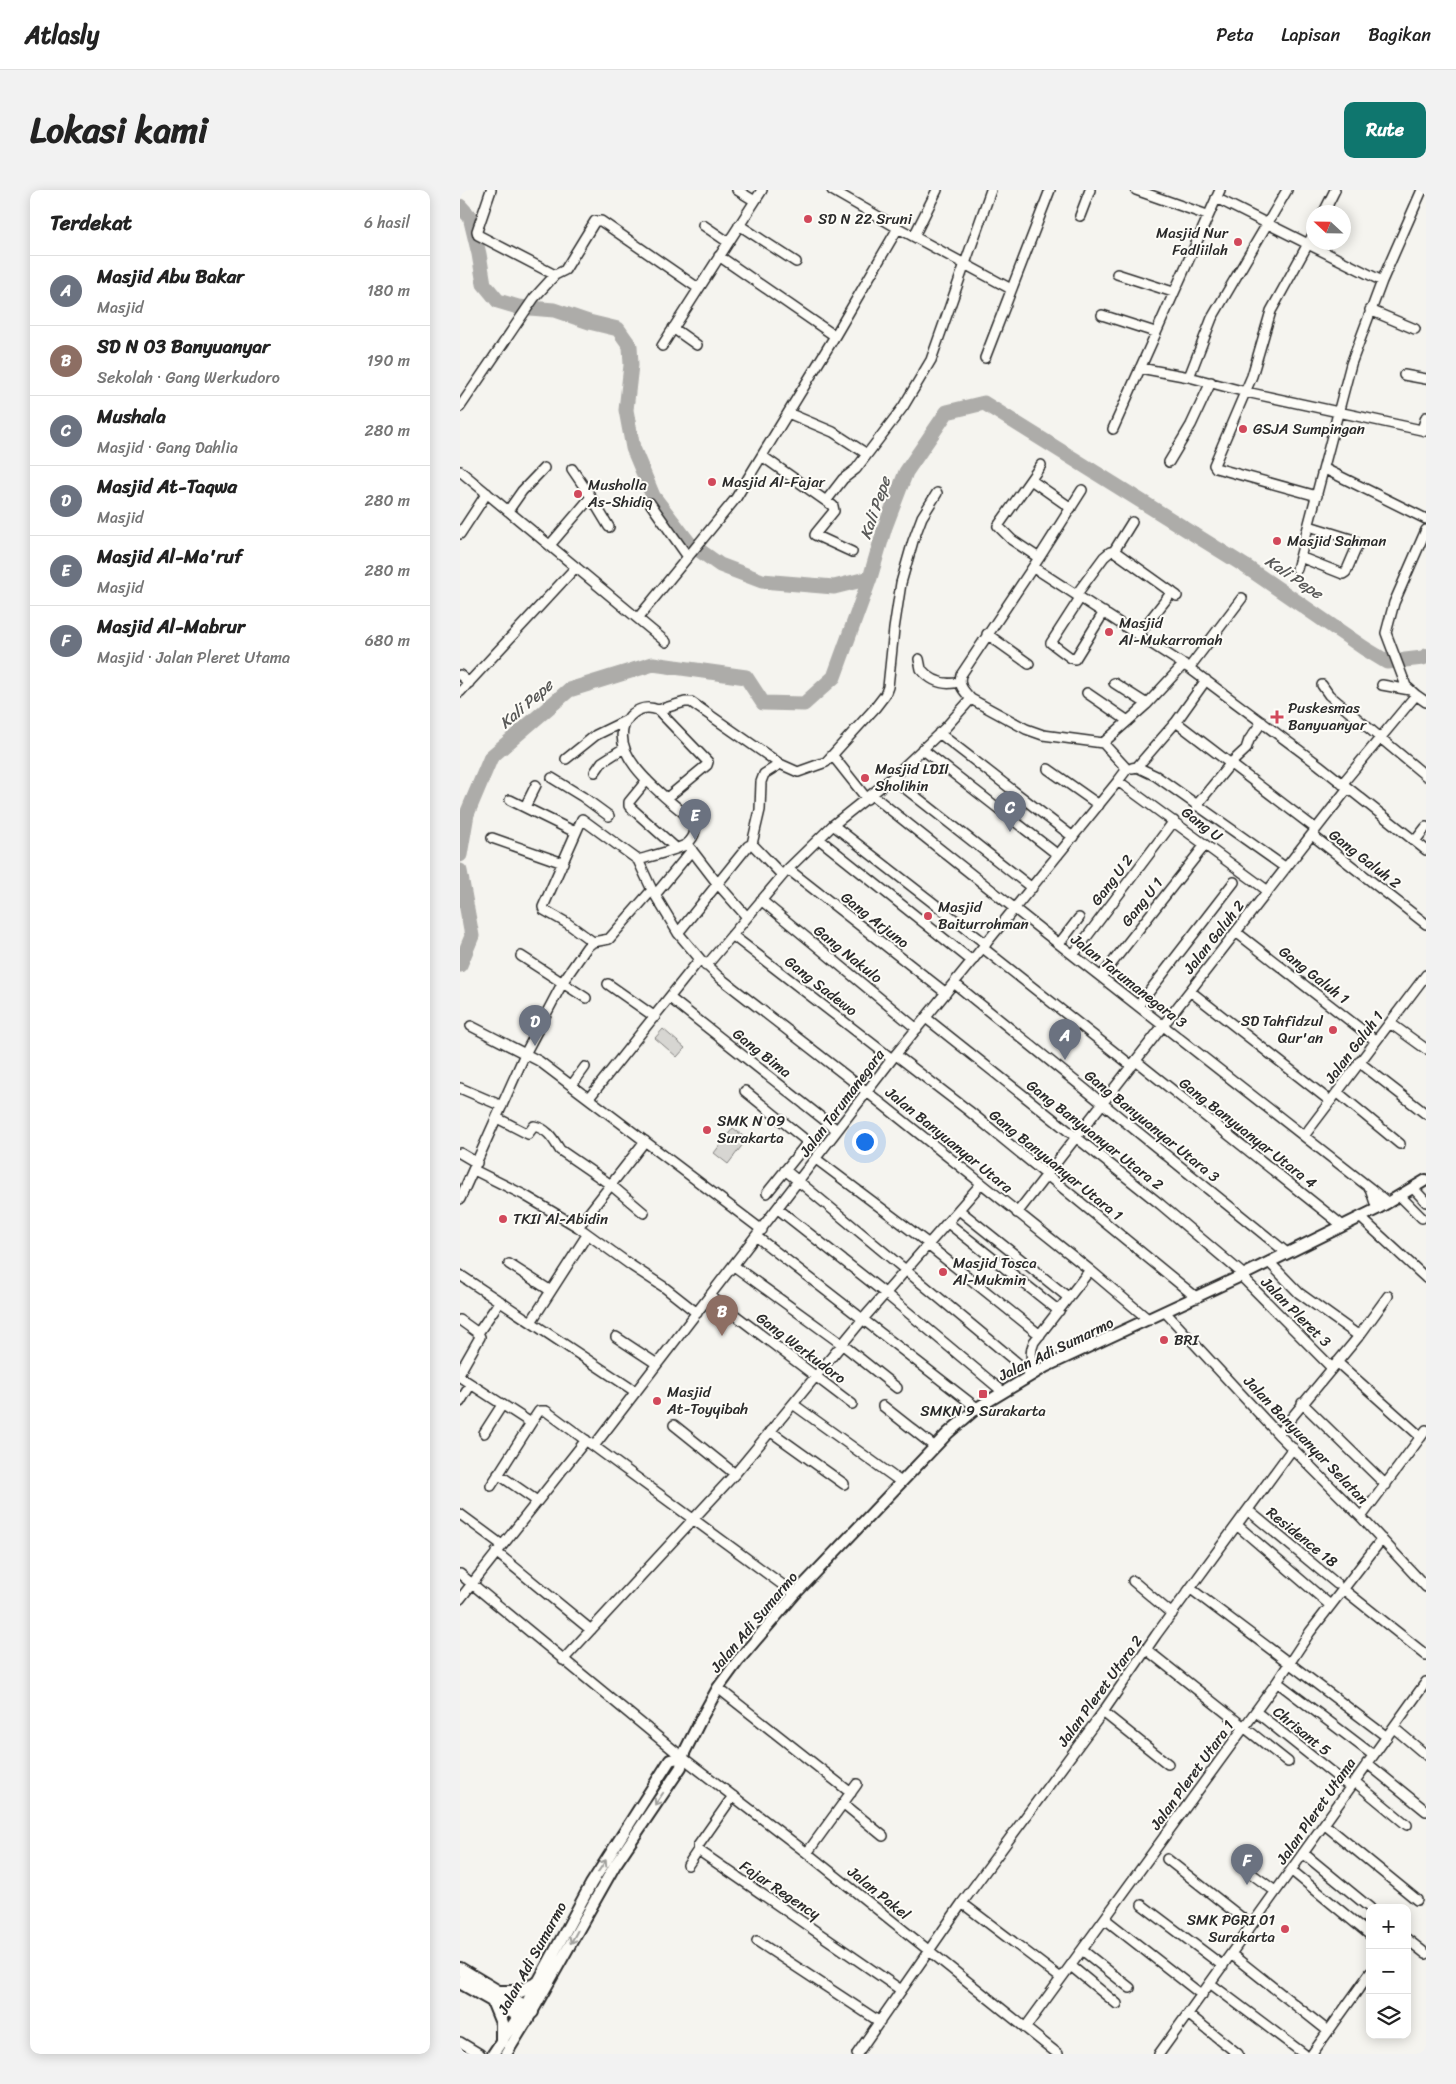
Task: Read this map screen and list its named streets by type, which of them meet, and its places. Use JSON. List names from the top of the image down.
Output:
{
  "streets": {
    "main road": ["Jalan Adi Sumarmo"],
    "street": [
      "Gang U",
      "Gang Galuh 2",
      "Gang U 2",
      "Gang U 1",
      "Gang Arjuno",
      "Jalan Galuh 2",
      "Gang Nakulo",
      "Gang Galuh 1",
      "Jalan Tarumanegara 3",
      "Gang Sadewo",
      "Jalan Galuh 1",
      "Gang Bima",
      "Jalan Tarumanegara",
      "Gang Banyuanyar Utara 3",
      "Gang Banyuanyar Utara 4",
      "Gang Banyuanyar Utara 2",
      "Jalan Banyuanyar Utara",
      "Gang Banyuanyar Utara 1",
      "Jalan Pleret 3",
      "Gang Werkudoro",
      "Jalan Banyuanyar Selatan",
      "Residence 18",
      "Jalan Pleret Utara 2",
      "Chrisant 5",
      "Jalan Pleret Utara 1",
      "Jalan Pleret Utama",
      "Fajar Regency",
      "Jalan Pakel"
    ]
  },
  "crossings": [
    ["Gang U", "Gang U 2"],
    ["Gang U", "Gang U 1"],
    ["Gang U", "Jalan Galuh 2"],
    ["Gang U", "Jalan Tarumanegara"],
    ["Gang Galuh 2", "Jalan Galuh 2"],
    ["Gang U 2", "Jalan Tarumanegara 3"],
    ["Gang U 1", "Jalan Tarumanegara 3"],
    ["Gang Arjuno", "Jalan Tarumanegara"],
    ["Jalan Galuh 2", "Gang Galuh 1"],
    ["Jalan Galuh 2", "Jalan Tarumanegara 3"],
    ["Jalan Galuh 2", "Gang Banyuanyar Utara 3"],
    ["Jalan Galuh 2", "Gang Banyuanyar Utara 4"],
    ["Jalan Galuh 2", "Gang Banyuanyar Utara 2"],
    ["Jalan Galuh 2", "Jalan Banyuanyar Utara"],
    ["Jalan Galuh 2", "Gang Banyuanyar Utara 1"],
    ["Gang Nakulo", "Jalan Tarumanegara"],
    ["Gang Galuh 1", "Jalan Galuh 1"],
    ["Jalan Tarumanegara 3", "Jalan Galuh 1"],
    ["Jalan Tarumanegara 3", "Jalan Tarumanegara"],
    ["Jalan Tarumanegara 3", "Jalan Adi Sumarmo"],
    ["Gang Sadewo", "Jalan Tarumanegara"],
    ["Gang Sadewo", "Gang Banyuanyar Utara 1"],
    ["Gang Bima", "Jalan Tarumanegara"],
    ["Jalan Tarumanegara", "Gang Banyuanyar Utara 3"],
    ["Jalan Tarumanegara", "Gang Banyuanyar Utara 4"],
    ["Jalan Tarumanegara", "Gang Banyuanyar Utara 2"],
    ["Jalan Tarumanegara", "Jalan Banyuanyar Utara"],
    ["Jalan Tarumanegara", "Gang Banyuanyar Utara 1"],
    ["Jalan Tarumanegara", "Gang Werkudoro"],
    ["Gang Banyuanyar Utara 3", "Jalan Adi Sumarmo"],
    ["Gang Banyuanyar Utara 4", "Jalan Adi Sumarmo"],
    ["Gang Banyuanyar Utara 2", "Jalan Pleret 3"],
    ["Gang Banyuanyar Utara 2", "Jalan Adi Sumarmo"],
    ["Jalan Banyuanyar Utara", "Jalan Adi Sumarmo"],
    ["Gang Banyuanyar Utara 1", "Jalan Adi Sumarmo"],
    ["Jalan Pleret 3", "Jalan Adi Sumarmo"],
    ["Jalan Adi Sumarmo", "Jalan Banyuanyar Selatan"],
    ["Jalan Adi Sumarmo", "Jalan Pakel"],
    ["Jalan Banyuanyar Selatan", "Jalan Pleret Utara 2"],
    ["Jalan Banyuanyar Selatan", "Jalan Pleret Utara 1"],
    ["Residence 18", "Jalan Pleret Utara 2"],
    ["Residence 18", "Jalan Pleret Utara 1"],
    ["Jalan Pleret Utara 2", "Fajar Regency"],
    ["Jalan Pleret Utara 2", "Jalan Pakel"],
    ["Chrisant 5", "Jalan Pleret Utama"],
    ["Jalan Pleret Utara 1", "Jalan Pakel"]
  ],
  "water": ["Kali Pepe"],
  "places": {
    "other": [
      "SD N 22 Sruni",
      "Masjid Nur Fadliilah",
      "GSJA Sumpingan",
      "Masjid Al-Fajar",
      "Musholla As-Shidiq",
      "Masjid Sahman",
      "Masjid Al-Mukarromah",
      "Masjid LDII Sholihin",
      "Masjid Baiturrohman",
      "SD Tahfidzul Qur'an",
      "SMK N 09 Surakarta",
      "TKII Al-Abidin",
      "Masjid Tosca Al-Mukmin",
      "BRI",
      "Masjid At-Toyyibah",
      "SMK PGRI 01 Surakarta"
    ],
    "health": ["Puskesmas Banyuanyar"],
    "transit": ["SMKN 9 Surakarta"]
  },
  "north": "left",
  "page": {
    "header": "Atlasly",
    "nav": ["Peta", "Lapisan", "Bagikan"],
    "title": "Lokasi kami",
    "buttons": "Rute",
    "heading": ["Terdekat", "6 hasil"],
    "list": [
      {
        "mark": "A",
        "name": "Masjid Abu Bakar",
        "note": "Masjid",
        "value": "180 m"
      },
      {
        "mark": "B",
        "name": "SD N 03 Banyuanyar",
        "note": "Sekolah · Gang Werkudoro",
        "value": "190 m"
      },
      {
        "mark": "C",
        "name": "Mushala",
        "note": "Masjid · Gang Dahlia",
        "value": "280 m"
      },
      {
        "mark": "D",
        "name": "Masjid At-Taqwa",
        "note": "Masjid",
        "value": "280 m"
      },
      {
        "mark": "E",
        "name": "Masjid Al-Ma'ruf",
        "note": "Masjid",
        "value": "280 m"
      },
      {
        "mark": "F",
        "name": "Masjid Al-Mabrur",
        "note": "Masjid · Jalan Pleret Utama",
        "value": "680 m"
      }
    ],
    "pins": [
      "C",
      "E",
      "D",
      "A",
      "B",
      "F"
    ],
    "map_buttons": ["+", "−"]
  }
}
